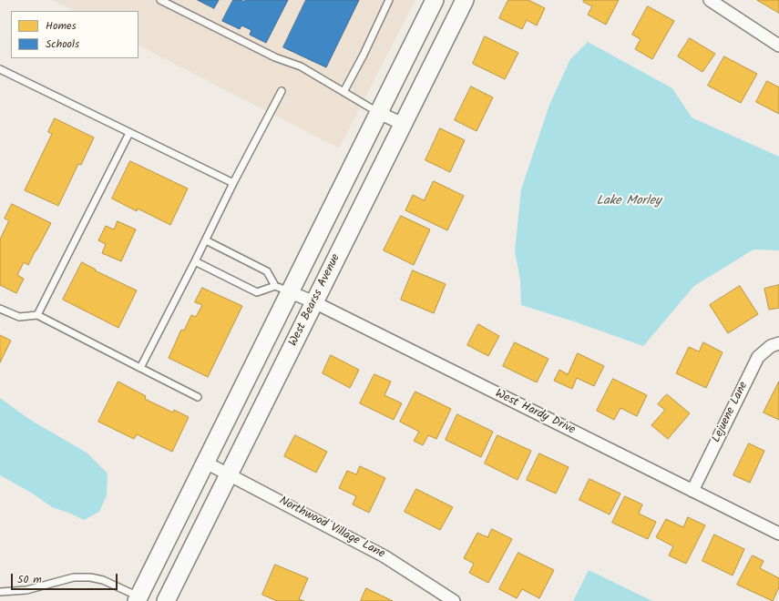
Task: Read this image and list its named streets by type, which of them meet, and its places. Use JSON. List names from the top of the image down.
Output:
{
  "streets": {
    "main road": ["West Bearss Avenue"],
    "street": ["West Hardy Drive", "Lejuene Lane", "Northwood Village Lane"]
  },
  "crossings": [
    ["West Bearss Avenue", "West Hardy Drive"],
    ["West Bearss Avenue", "Northwood Village Lane"],
    ["West Hardy Drive", "Lejuene Lane"]
  ],
  "water": ["Lake Morley"],
  "legend": ["Homes", "Schools"],
  "scale_bar": "50 m"
}
